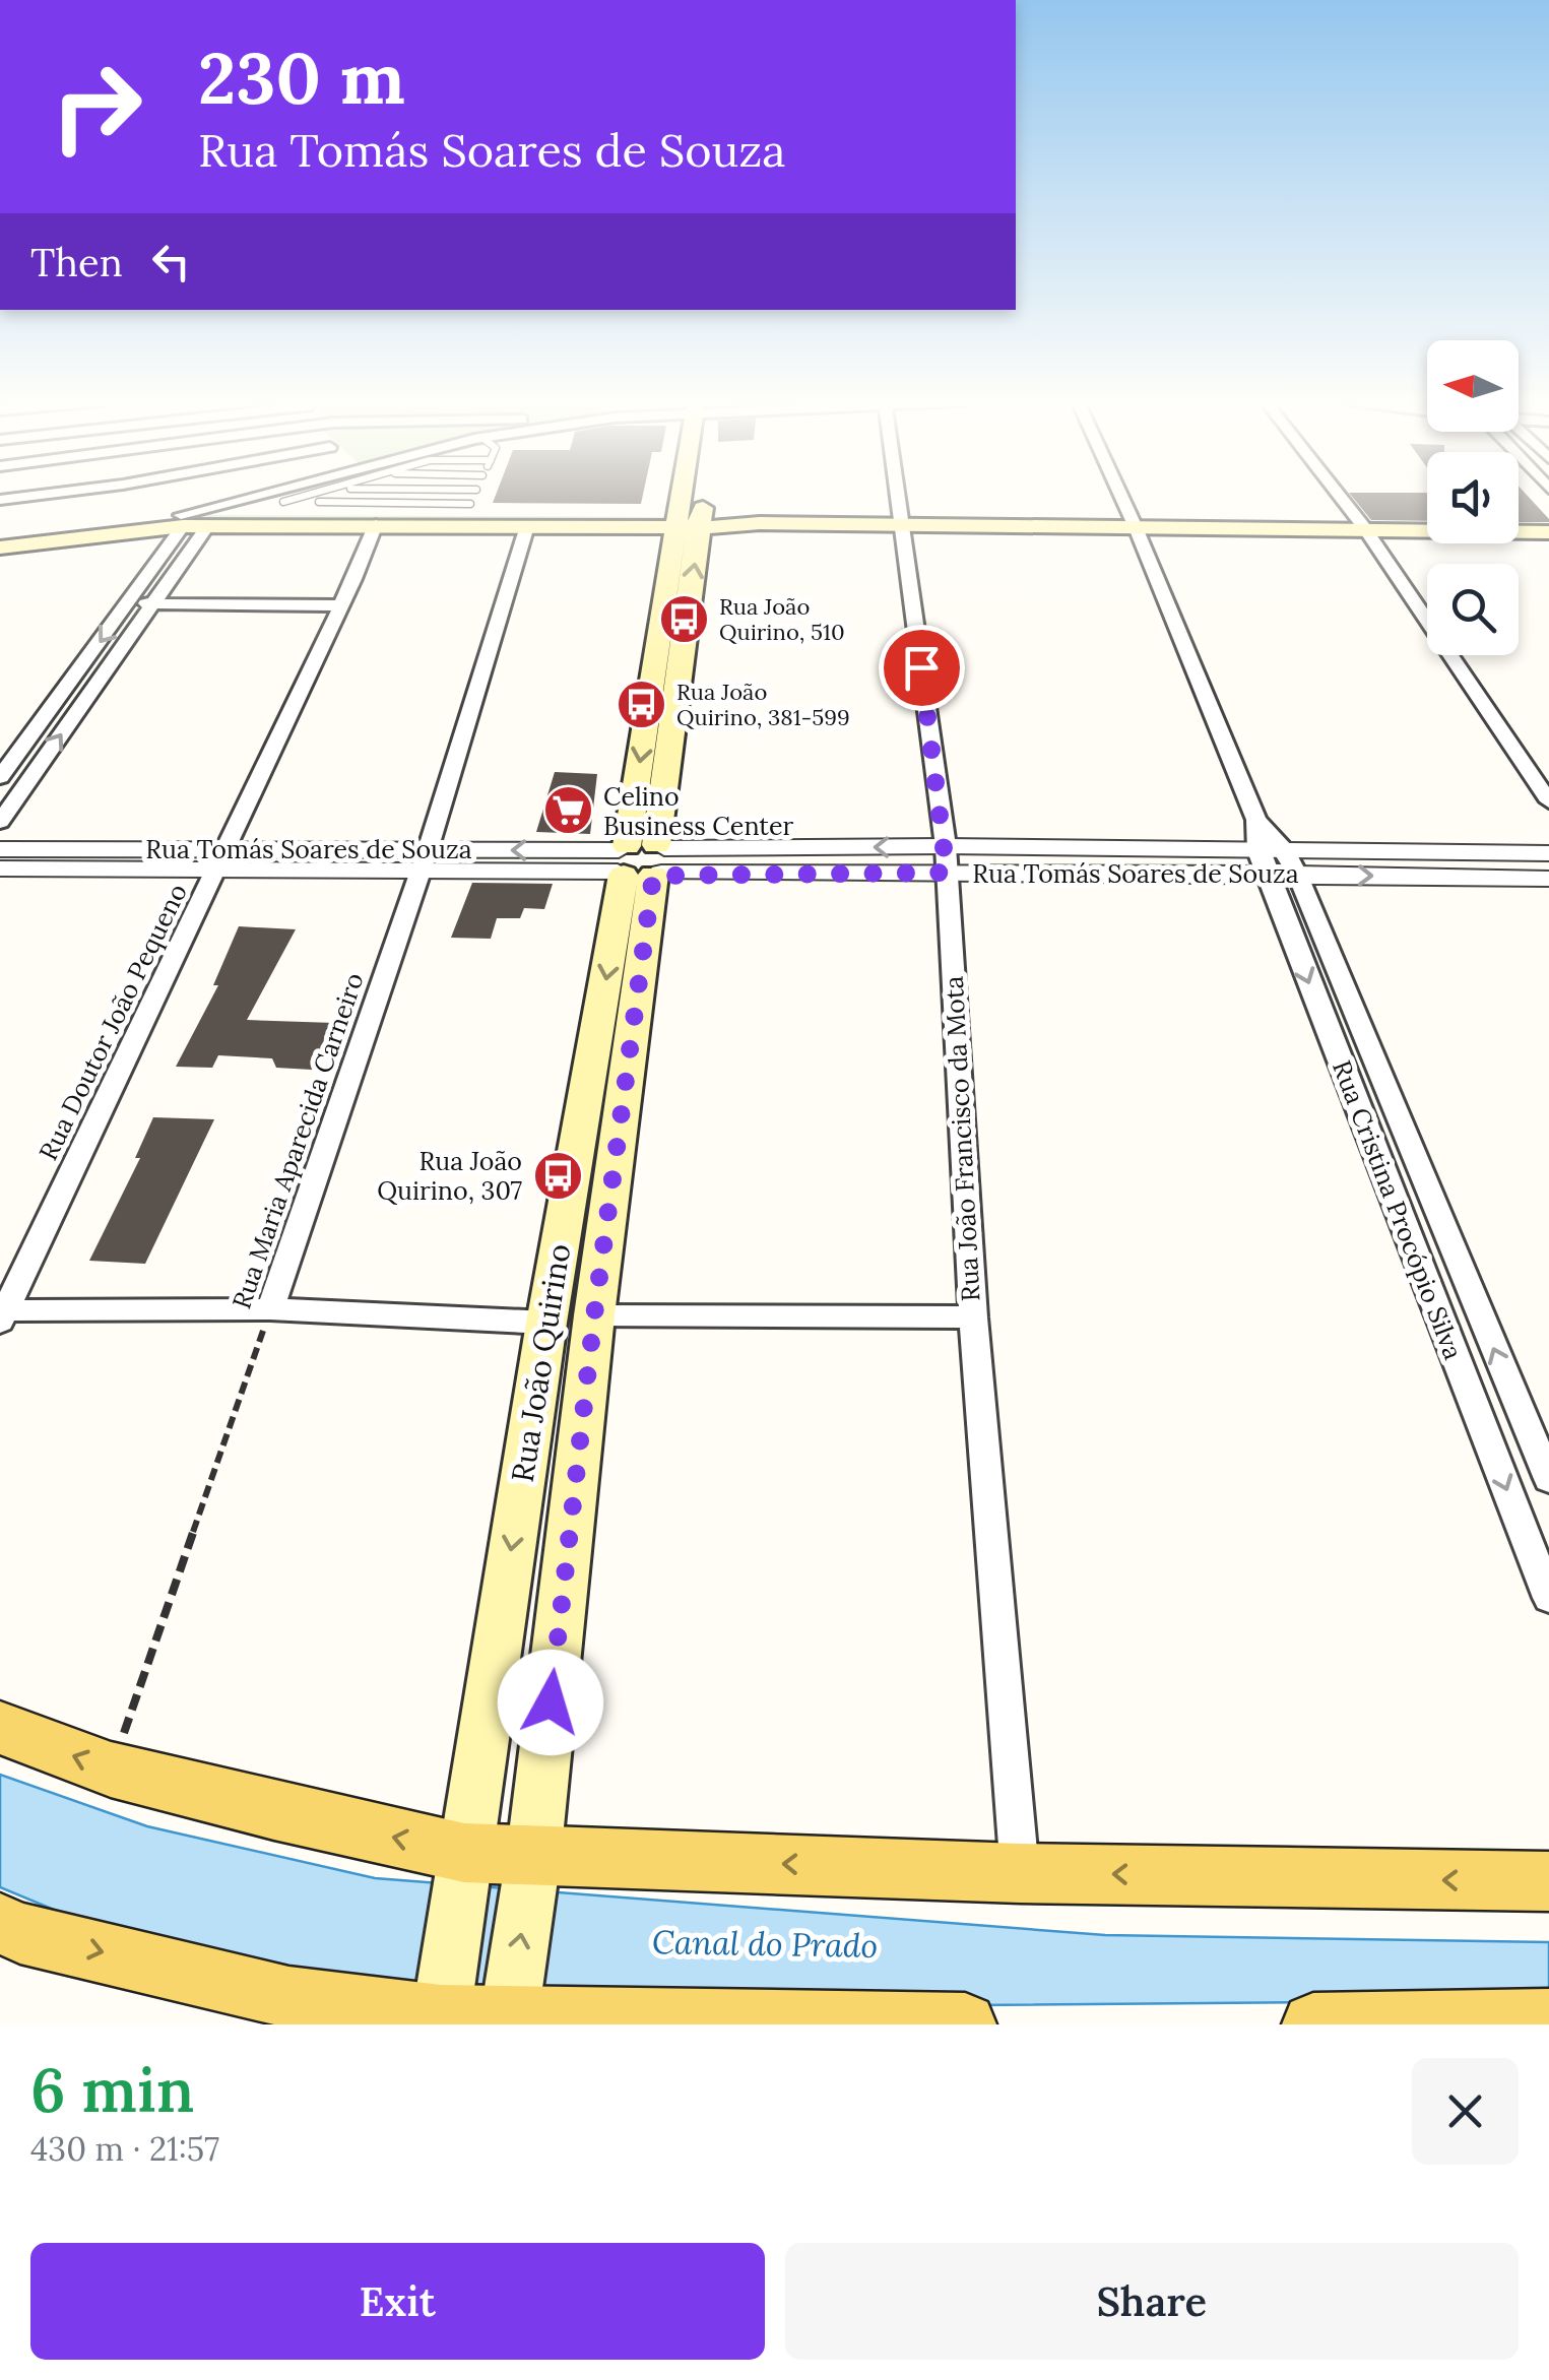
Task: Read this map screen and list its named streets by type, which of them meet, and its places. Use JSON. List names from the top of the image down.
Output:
{
  "streets": {
    "main road": ["Rua João Quirino"],
    "street": [
      "Rua Tomás Soares de Souza",
      "Rua Doutor João Pequeno",
      "Rua João Francisco da Mota",
      "Rua Maria Aparecida Carneiro",
      "Rua Cristina Procópio Silva"
    ]
  },
  "crossings": [
    ["Rua Tomás Soares de Souza", "Rua Doutor João Pequeno"],
    ["Rua Tomás Soares de Souza", "Rua João Francisco da Mota"],
    ["Rua Tomás Soares de Souza", "Rua Maria Aparecida Carneiro"],
    ["Rua Tomás Soares de Souza", "Rua Cristina Procópio Silva"],
    ["Rua Tomás Soares de Souza", "Rua João Quirino"]
  ],
  "water": ["Canal do Prado"],
  "places": {
    "bus stop": ["Rua João Quirino, 510", "Rua João Quirino, 381-599", "Rua João Quirino, 307"],
    "supermarket": ["Celino Business Center"]
  },
  "north": "left",
  "page": {
    "turn": ["230 m", "Rua Tomás Soares de Souza"],
    "then": "Then",
    "heading": ["6 min", "430 m · 21:57"],
    "buttons": ["Exit", "Share"]
  }
}
